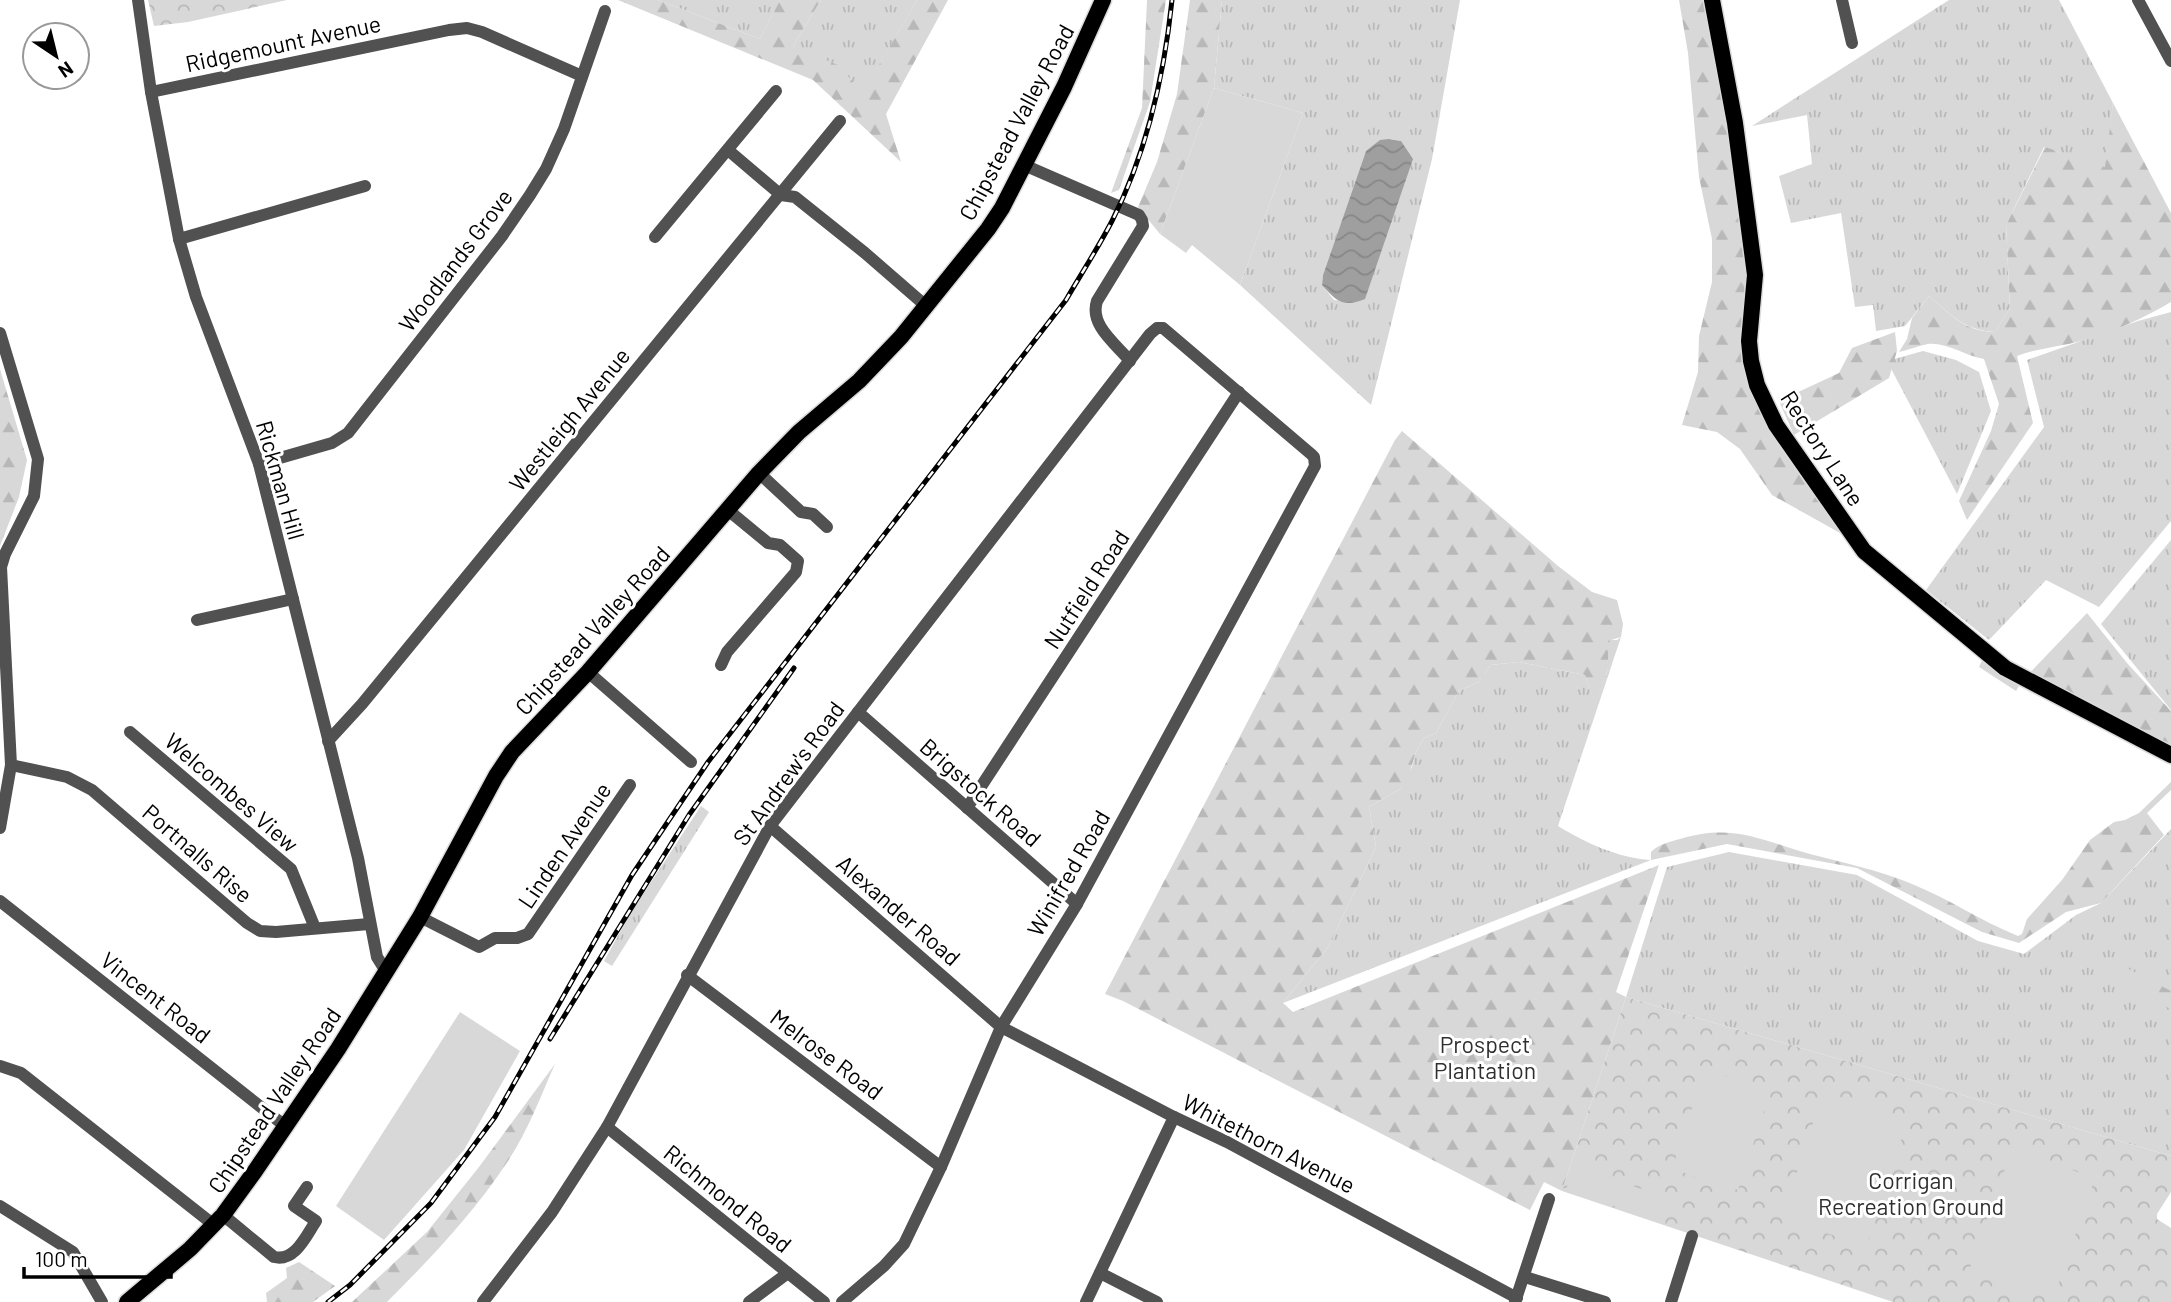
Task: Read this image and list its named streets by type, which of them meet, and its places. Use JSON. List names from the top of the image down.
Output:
{
  "streets": {
    "main road": ["Chipstead Valley Road", "Rectory Lane"],
    "street": [
      "Ridgemount Avenue",
      "Woodlands Grove",
      "Westleigh Avenue",
      "Rickman Hill",
      "Nutfield Road",
      "St Andrew's Road",
      "Welcombes View",
      "Brigstock Road",
      "Linden Avenue",
      "Portnalls Rise",
      "Winifred Road",
      "Alexander Road",
      "Vincent Road",
      "Melrose Road",
      "Whitethorn Avenue",
      "Richmond Road"
    ]
  },
  "crossings": [
    ["Ridgemount Avenue", "Woodlands Grove"],
    ["Ridgemount Avenue", "Rickman Hill"],
    ["Chipstead Valley Road", "Rickman Hill"],
    ["Chipstead Valley Road", "Linden Avenue"],
    ["Chipstead Valley Road", "Vincent Road"],
    ["Woodlands Grove", "Rickman Hill"],
    ["Westleigh Avenue", "Rickman Hill"],
    ["Rickman Hill", "Portnalls Rise"],
    ["Nutfield Road", "St Andrew's Road"],
    ["Nutfield Road", "Brigstock Road"],
    ["Nutfield Road", "Winifred Road"],
    ["St Andrew's Road", "Brigstock Road"],
    ["St Andrew's Road", "Winifred Road"],
    ["St Andrew's Road", "Alexander Road"],
    ["St Andrew's Road", "Melrose Road"],
    ["St Andrew's Road", "Richmond Road"],
    ["Welcombes View", "Portnalls Rise"],
    ["Brigstock Road", "Winifred Road"],
    ["Winifred Road", "Alexander Road"],
    ["Winifred Road", "Melrose Road"],
    ["Winifred Road", "Whitethorn Avenue"],
    ["Alexander Road", "Whitethorn Avenue"]
  ],
  "parks": ["Prospect Plantation", "Corrigan Recreation Ground"],
  "scale_bar": "100 m",
  "north": "bottom right"
}
